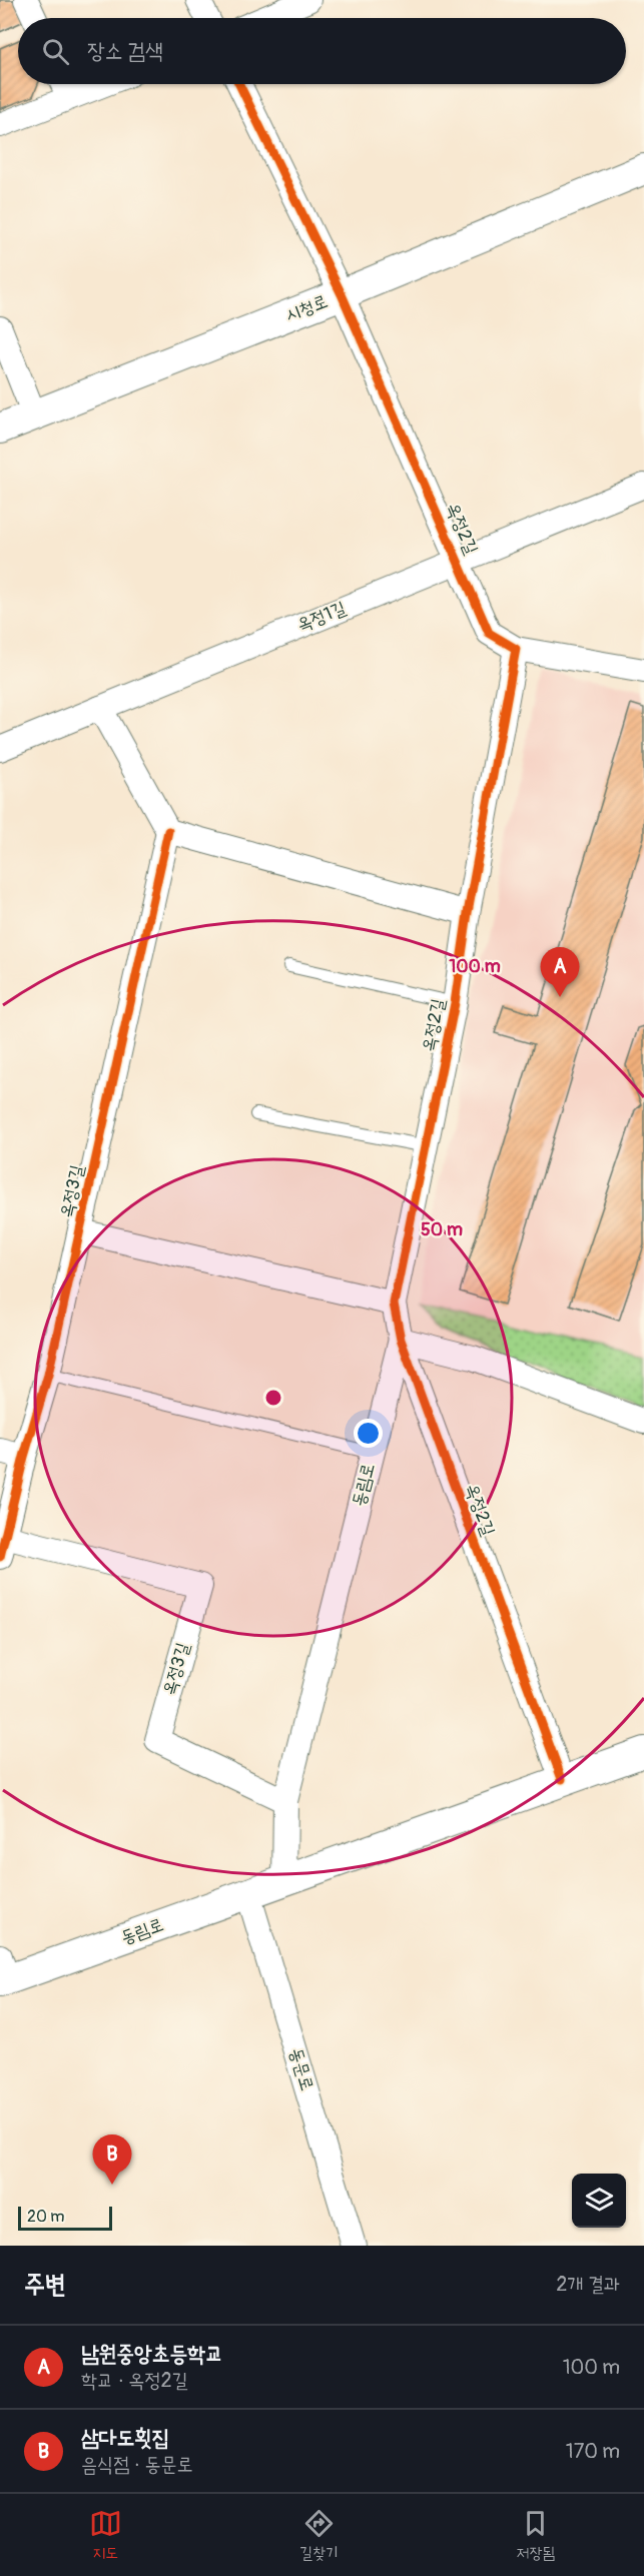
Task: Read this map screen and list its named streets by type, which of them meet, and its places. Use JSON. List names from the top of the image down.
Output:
{
  "streets": {
    "street": [
      "시청로",
      "옥정2길",
      "옥정1길",
      "옥정3길",
      "동림로",
      "동문로"
    ]
  },
  "crossings": [
    ["시청로", "옥정2길"],
    ["옥정2길", "옥정1길"],
    ["옥정2길", "옥정3길"],
    ["옥정2길", "동림로"],
    ["옥정3길", "동림로"],
    ["동림로", "동문로"]
  ],
  "scale_bar": "20 m",
  "page": {
    "search": "장소 검색",
    "pins": ["A", "B"],
    "scale": "20 m",
    "heading": ["주변", "2개 결과"],
    "list": [
      {
        "mark": "A",
        "name": "남원중앙초등학교",
        "note": "학교 · 옥정2길",
        "value": "100 m"
      },
      {
        "mark": "B",
        "name": "삼다도횟집",
        "note": "음식점 · 동문로",
        "value": "170 m"
      }
    ],
    "nav": ["지도", "길찾기", "저장됨"]
  },
  "rings": ["100 m", "50 m"]
}
